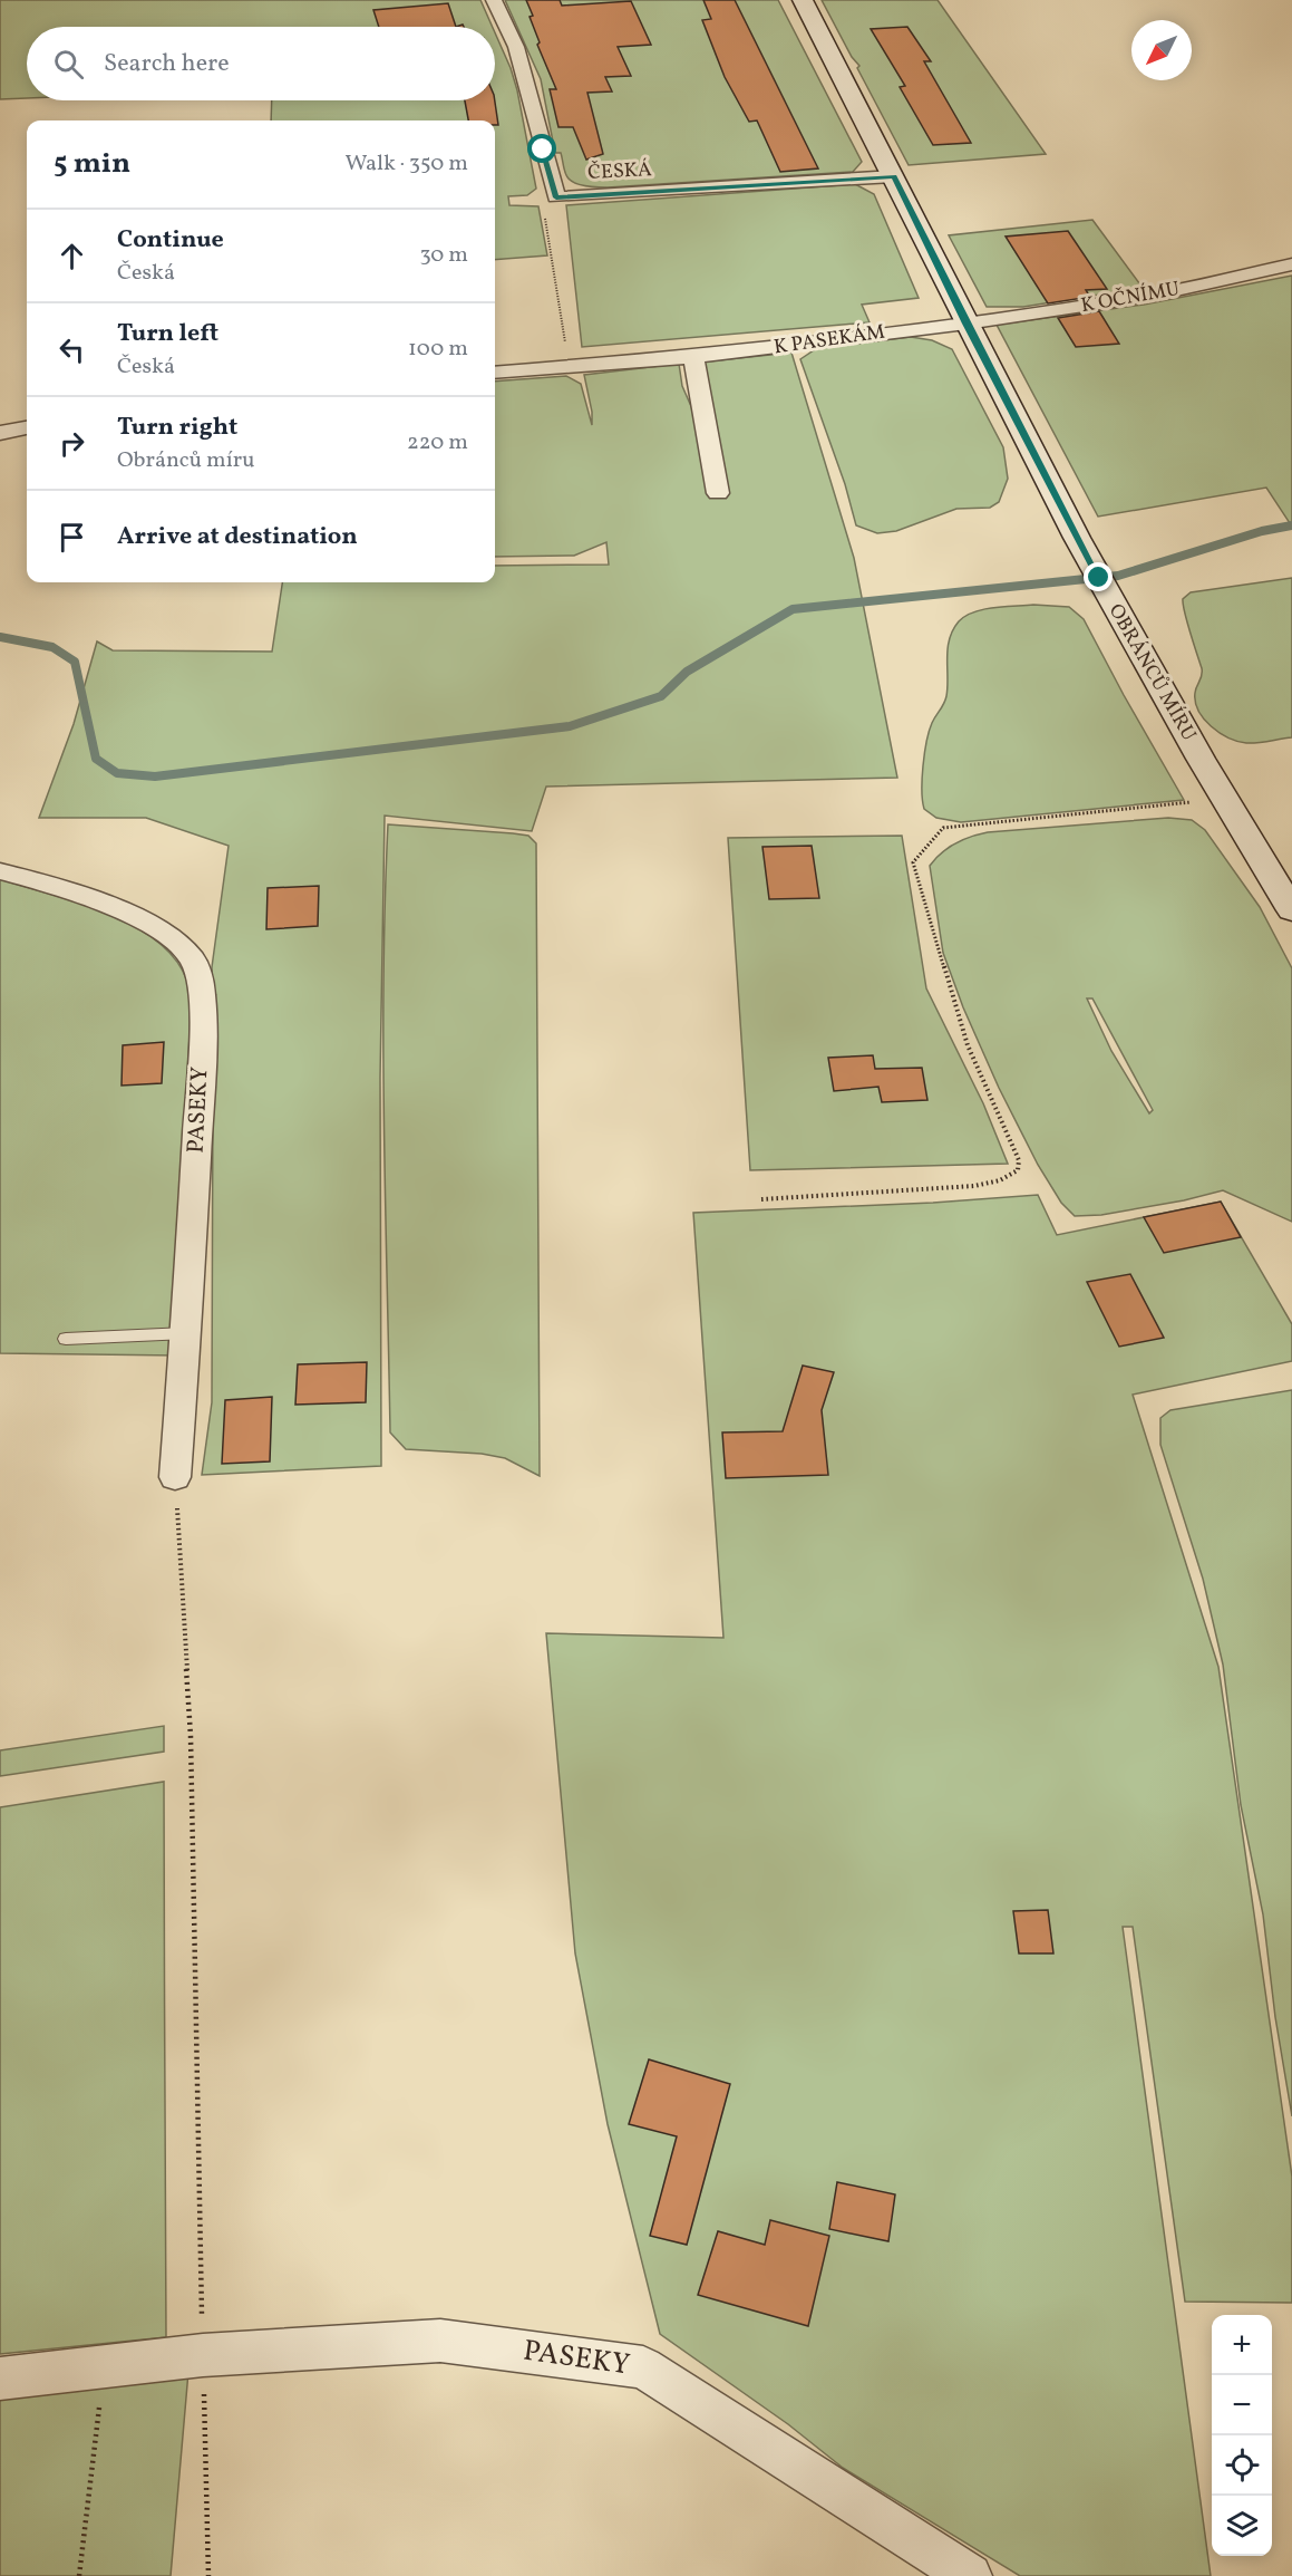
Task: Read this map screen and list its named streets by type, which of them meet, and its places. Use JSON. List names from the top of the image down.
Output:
{
  "streets": {
    "main road": ["OBRÁNCŮ MÍRU"],
    "street": [
      "ČESKÁ",
      "K OČNÍMU",
      "K PASEKÁM",
      "PASEKY"
    ]
  },
  "crossings": [
    ["ČESKÁ", "OBRÁNCŮ MÍRU"],
    ["K OČNÍMU", "K PASEKÁM"],
    ["K OČNÍMU", "OBRÁNCŮ MÍRU"],
    ["K PASEKÁM", "OBRÁNCŮ MÍRU"]
  ],
  "north": "bottom left",
  "page": {
    "search": "Search here",
    "heading": ["5 min", "Walk · 350 m"],
    "list": [
      ["Continue", "Česká", "30 m"],
      ["Turn left", "Česká", "100 m"],
      ["Turn right", "Obránců míru", "220 m"],
      "Arrive at destination"
    ],
    "map_buttons": ["+", "−"]
  }
}
